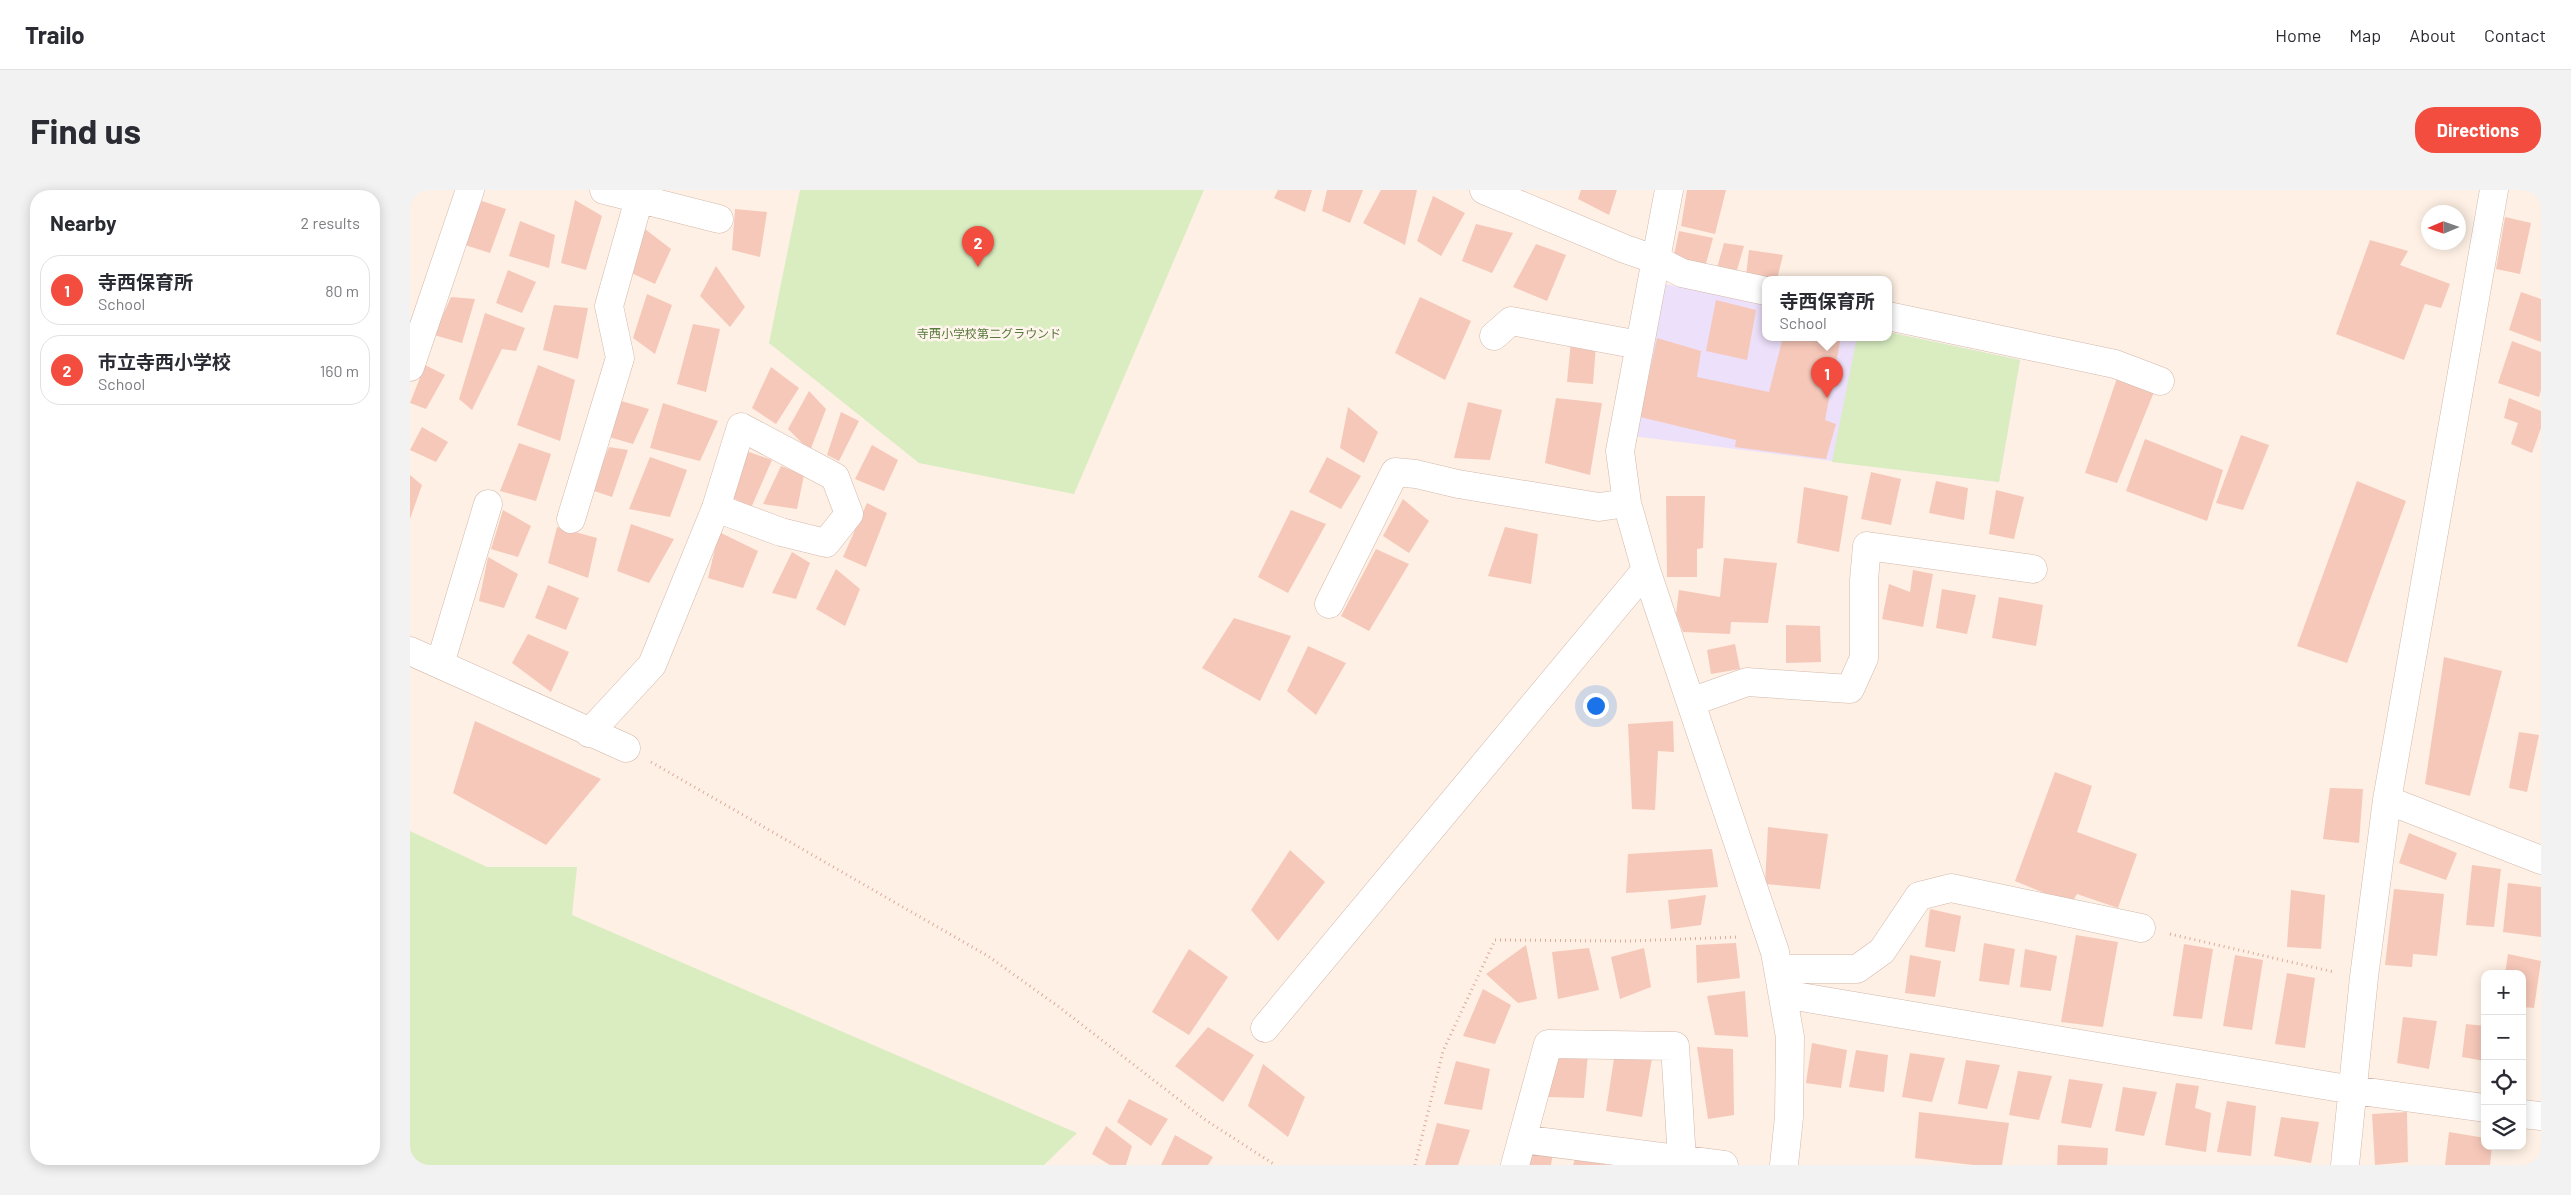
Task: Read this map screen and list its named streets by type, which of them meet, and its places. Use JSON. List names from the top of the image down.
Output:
{
  "parks": ["寺西小学校第二グラウンド"],
  "north": "left",
  "page": {
    "header": "Trailo",
    "nav": [
      "Home",
      "Map",
      "About",
      "Contact"
    ],
    "buttons": "Directions",
    "title": "Find us",
    "heading": ["Nearby", "2 results"],
    "pins": ["2", "1"],
    "list": [
      {
        "mark": "1",
        "name": "寺西保育所",
        "note": "School",
        "value": "80 m"
      },
      {
        "mark": "2",
        "name": "市立寺西小学校",
        "note": "School",
        "value": "160 m"
      }
    ],
    "popup": ["寺西保育所", "School"],
    "map_buttons": ["+", "−"]
  }
}
